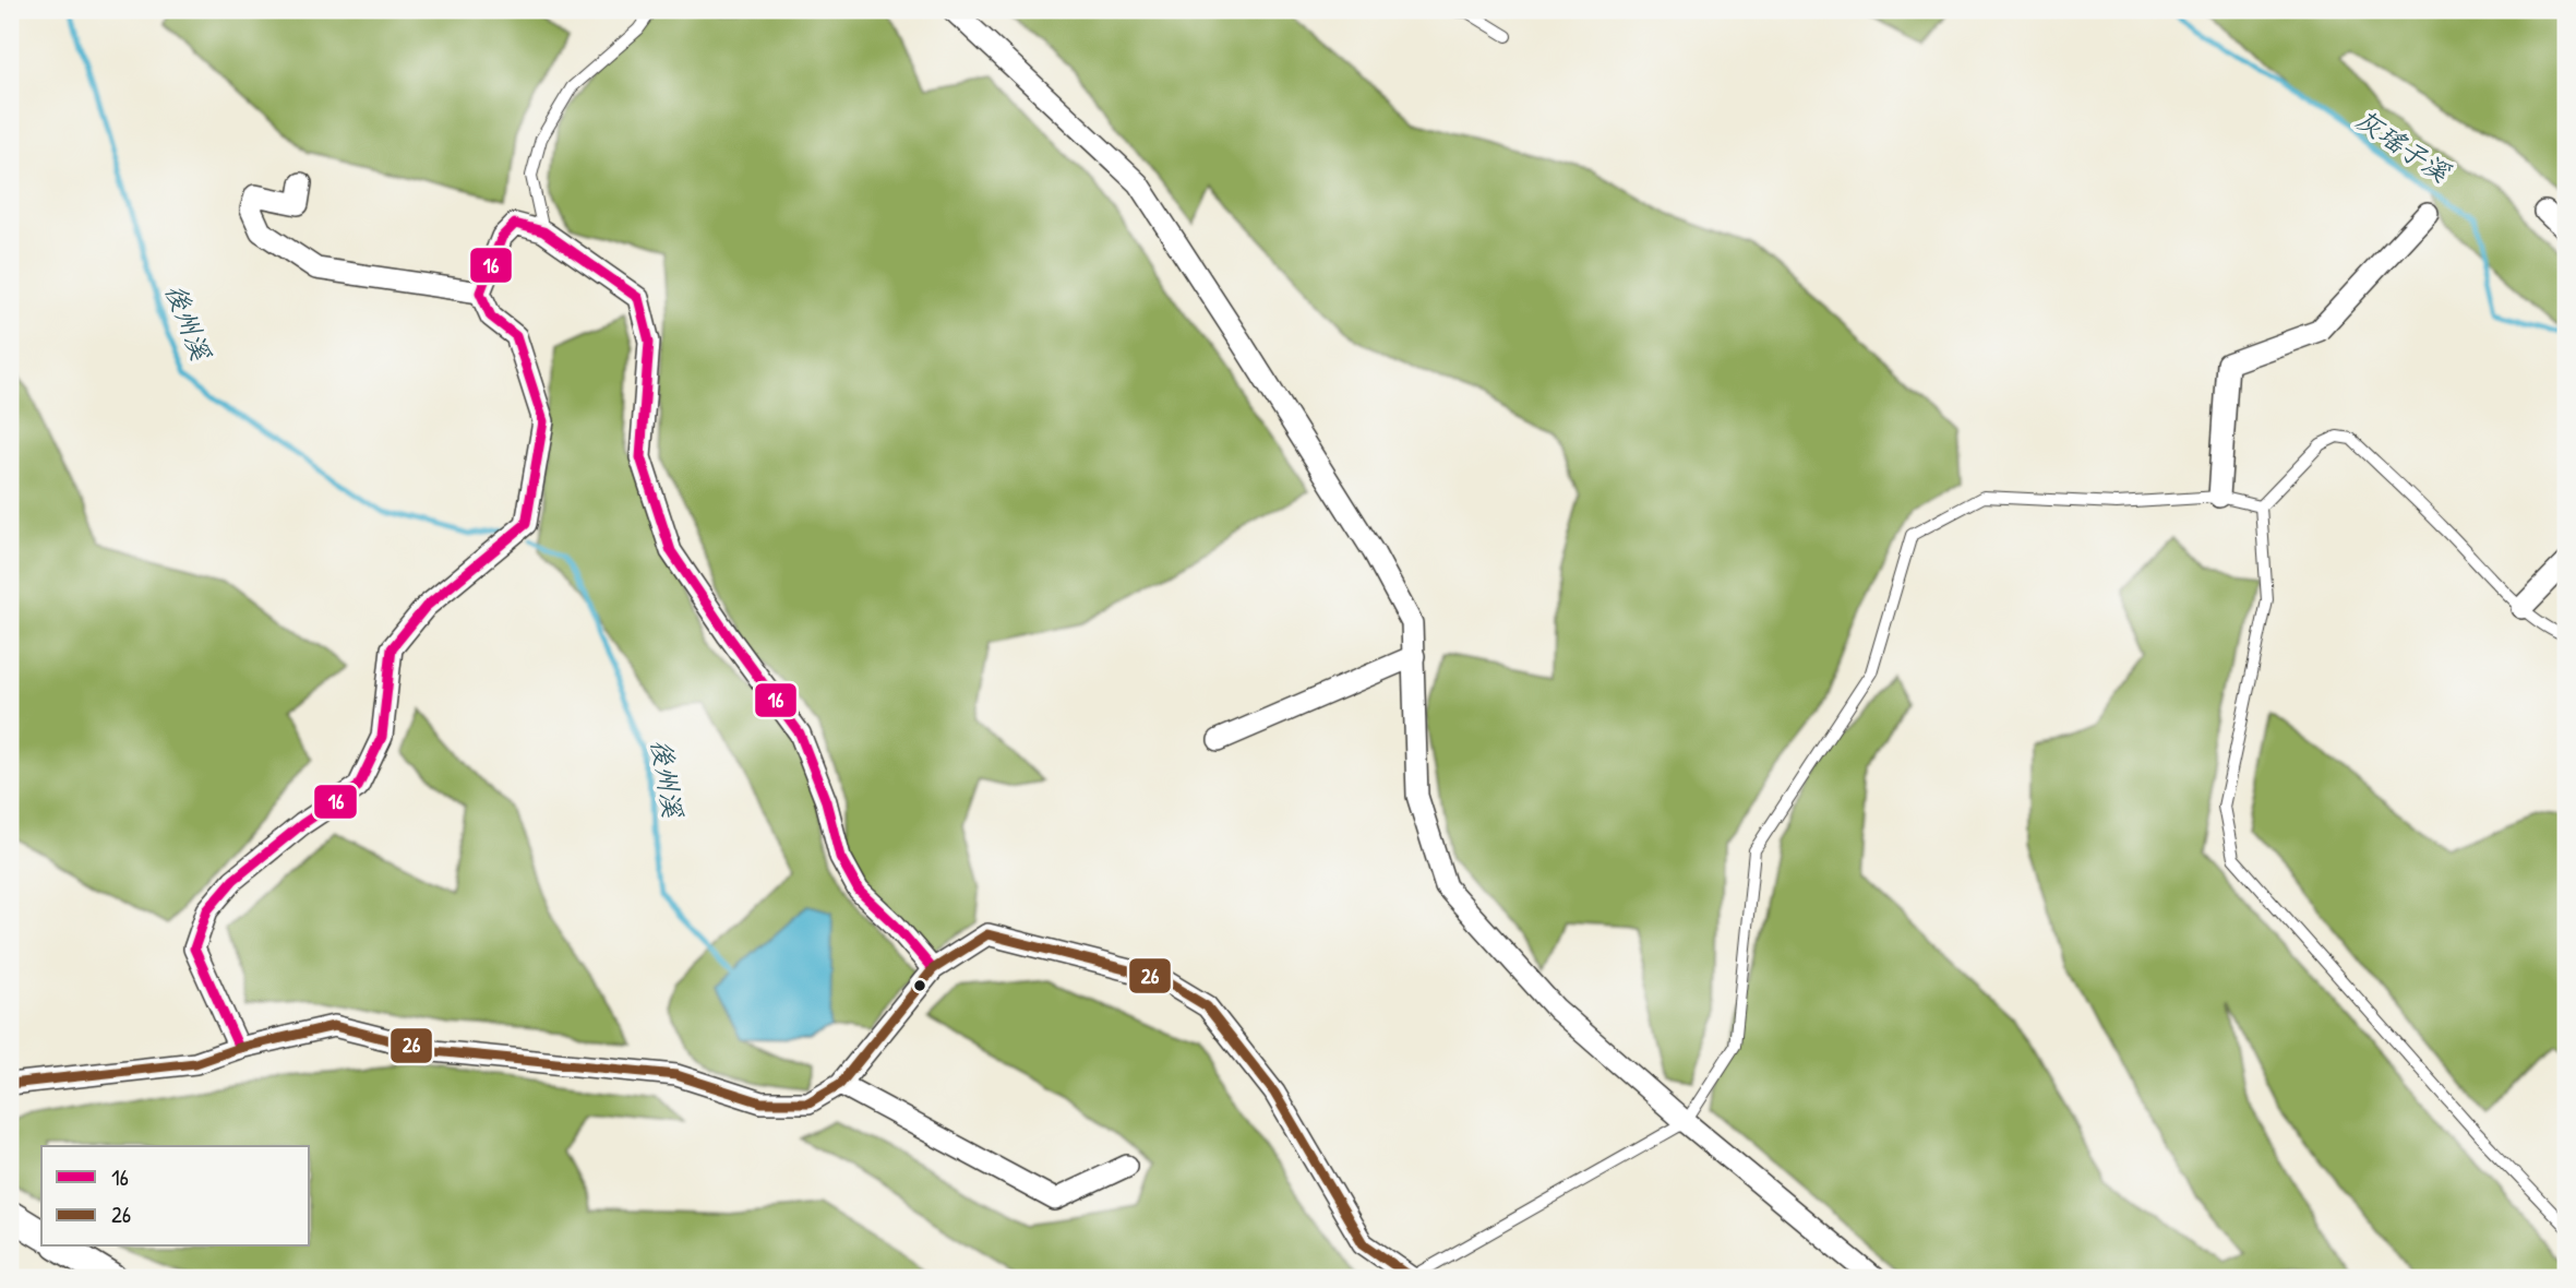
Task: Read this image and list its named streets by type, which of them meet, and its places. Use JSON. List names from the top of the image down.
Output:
{
  "water": ["灰瑤子溪", "後州溪"],
  "lines": ["transit line 16", "transit line 26"],
  "legend": ["16", "26"]
}
